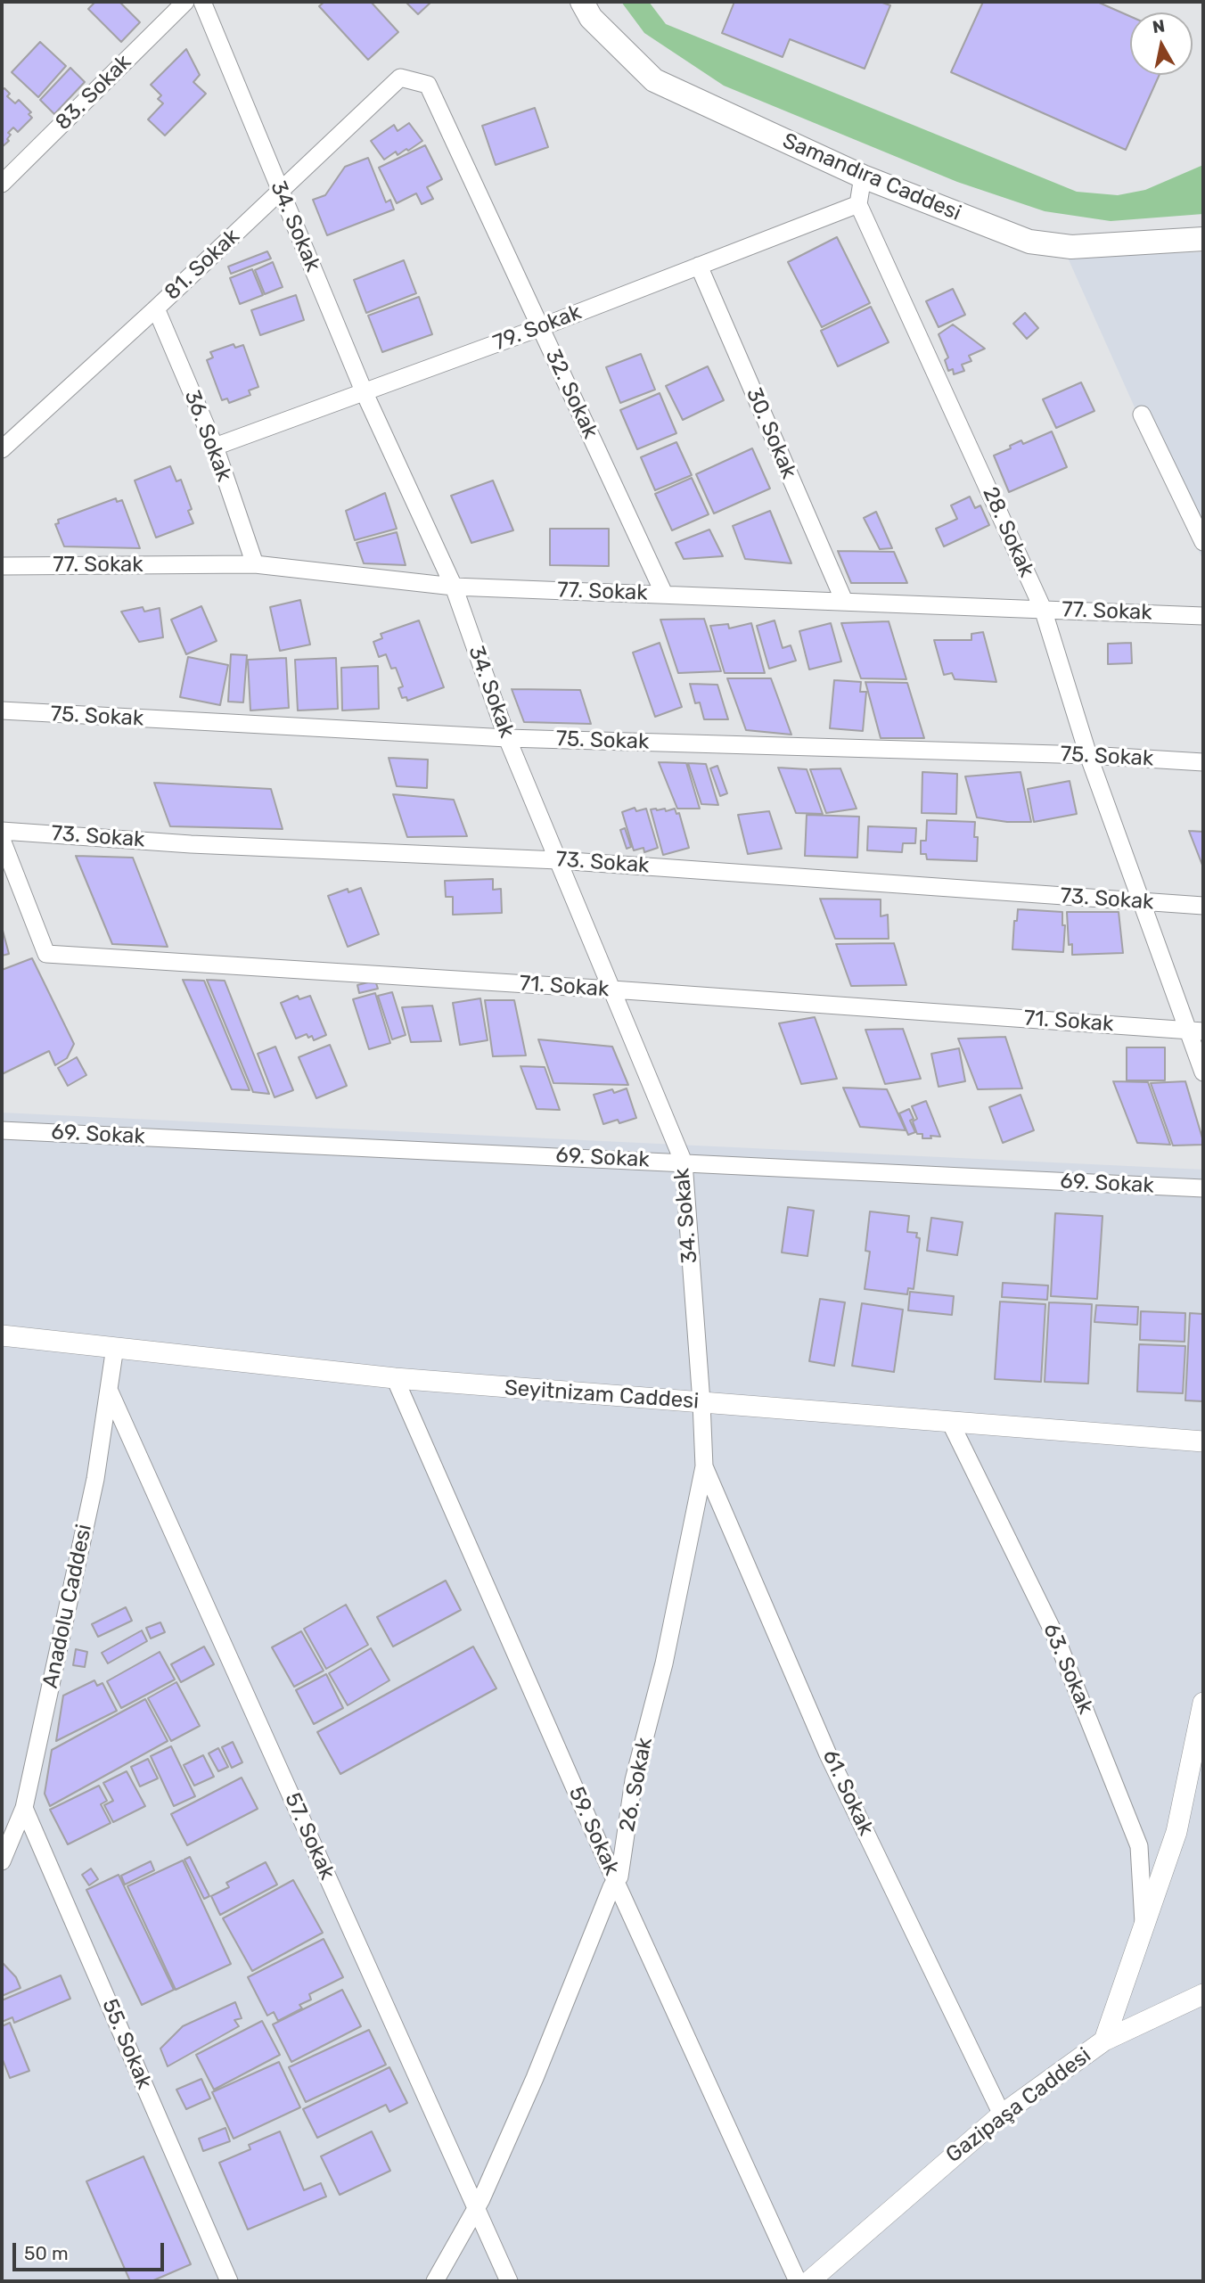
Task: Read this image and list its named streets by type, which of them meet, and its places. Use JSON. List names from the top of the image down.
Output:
{
  "streets": {
    "main road": ["Samandıra Caddesi"],
    "street": [
      "83. Sokak",
      "34. Sokak",
      "81. Sokak",
      "79. Sokak",
      "32. Sokak",
      "30. Sokak",
      "36. Sokak",
      "28. Sokak",
      "77. Sokak",
      "75. Sokak",
      "73. Sokak",
      "71. Sokak",
      "69. Sokak",
      "Seyitnizam Caddesi",
      "Anadolu Caddesi",
      "63. Sokak",
      "26. Sokak",
      "61. Sokak",
      "59. Sokak",
      "57. Sokak",
      "55. Sokak",
      "Gazipaşa Caddesi"
    ]
  },
  "crossings": [
    ["34. Sokak", "81. Sokak"],
    ["34. Sokak", "79. Sokak"],
    ["34. Sokak", "77. Sokak"],
    ["34. Sokak", "75. Sokak"],
    ["34. Sokak", "73. Sokak"],
    ["34. Sokak", "71. Sokak"],
    ["34. Sokak", "69. Sokak"],
    ["34. Sokak", "Seyitnizam Caddesi"],
    ["34. Sokak", "26. Sokak"],
    ["81. Sokak", "32. Sokak"],
    ["81. Sokak", "36. Sokak"],
    ["79. Sokak", "32. Sokak"],
    ["79. Sokak", "30. Sokak"],
    ["79. Sokak", "36. Sokak"],
    ["79. Sokak", "28. Sokak"],
    ["32. Sokak", "77. Sokak"],
    ["30. Sokak", "77. Sokak"],
    ["36. Sokak", "77. Sokak"],
    ["28. Sokak", "77. Sokak"],
    ["28. Sokak", "75. Sokak"],
    ["28. Sokak", "73. Sokak"],
    ["28. Sokak", "71. Sokak"],
    ["Seyitnizam Caddesi", "Anadolu Caddesi"],
    ["Seyitnizam Caddesi", "63. Sokak"],
    ["Seyitnizam Caddesi", "26. Sokak"],
    ["Seyitnizam Caddesi", "59. Sokak"],
    ["Anadolu Caddesi", "57. Sokak"],
    ["Anadolu Caddesi", "55. Sokak"],
    ["63. Sokak", "Gazipaşa Caddesi"],
    ["26. Sokak", "61. Sokak"],
    ["26. Sokak", "59. Sokak"],
    ["26. Sokak", "57. Sokak"],
    ["61. Sokak", "Gazipaşa Caddesi"]
  ],
  "scale_bar": "50 m",
  "north": "top"
}
